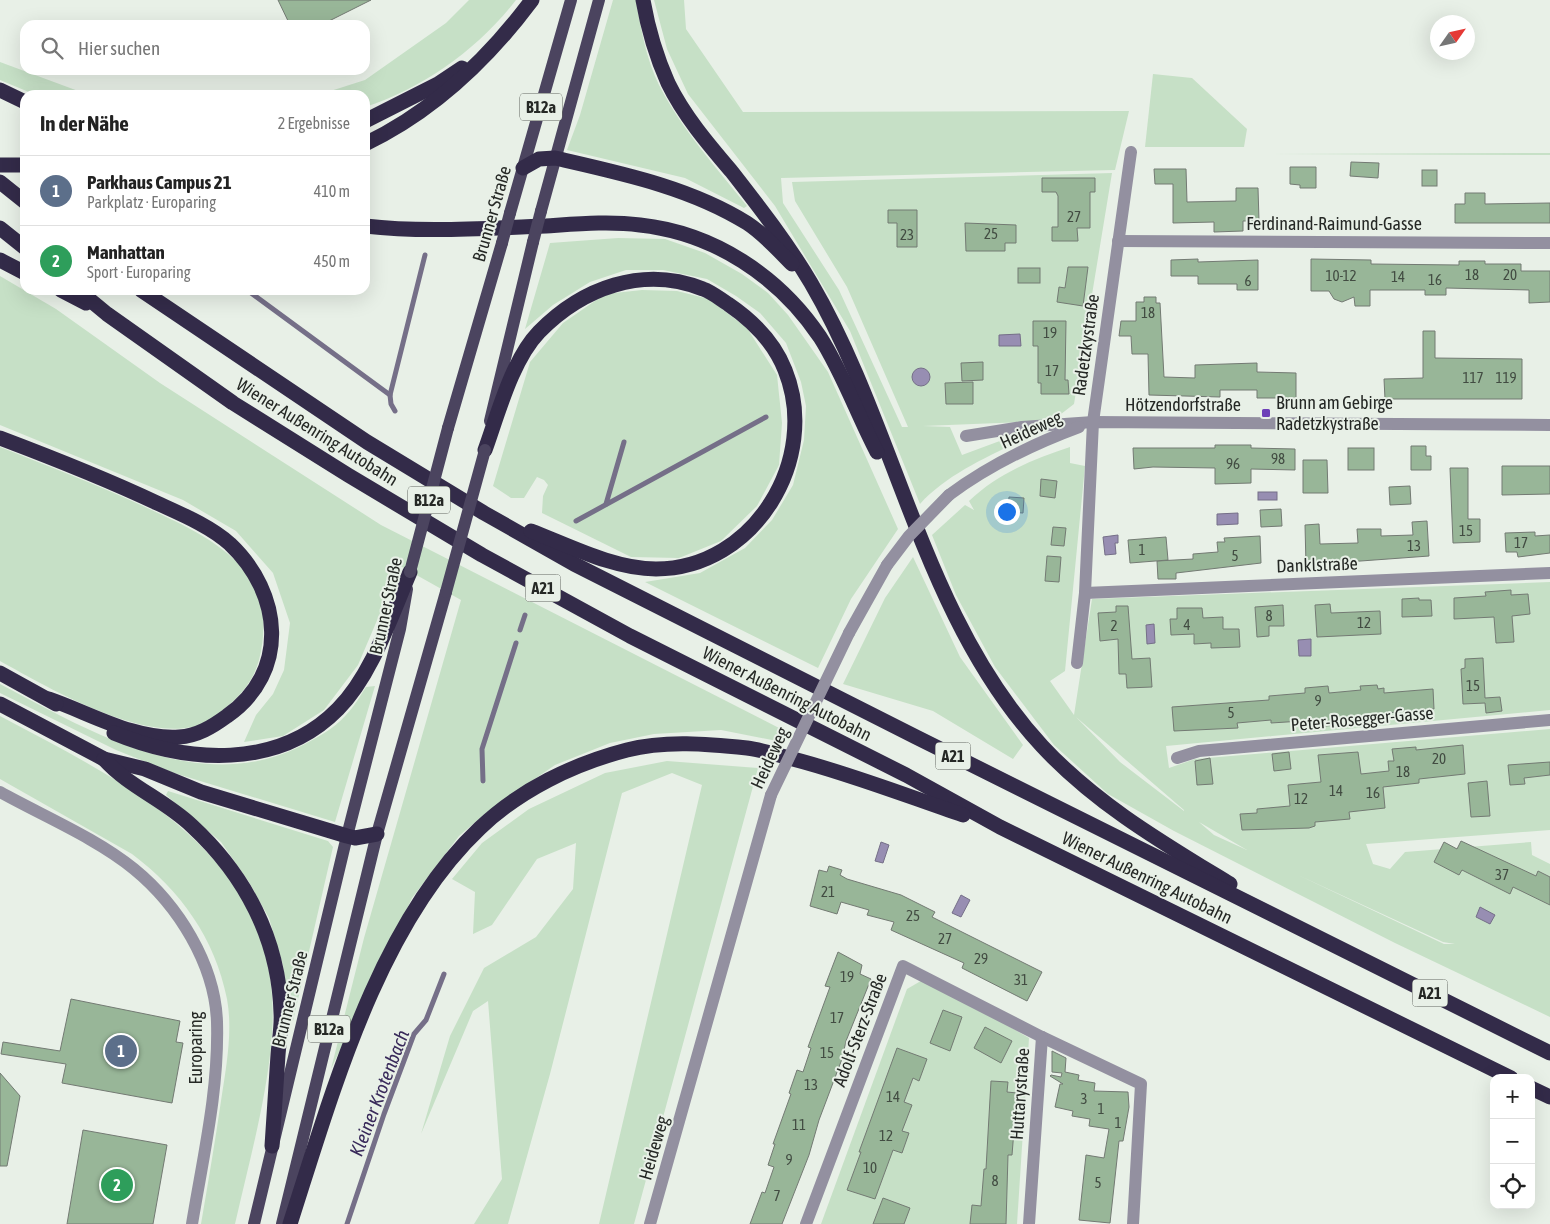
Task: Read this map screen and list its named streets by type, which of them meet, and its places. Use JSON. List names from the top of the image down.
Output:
{
  "streets": {
    "highway": ["Wiener Außenring Autobahn", "A21"],
    "main road": ["B12a", "Brunner Straße"],
    "street": [
      "Ferdinand-Raimund-Gasse",
      "Radetzkystraße",
      "Hötzendorfstraße",
      "Heideweg",
      "Danklstraße",
      "Peter-Rosegger-Gasse",
      "Adolf-Sterz-Straße",
      "Europaring",
      "Huttarystraße"
    ]
  },
  "crossings": [
    ["Ferdinand-Raimund-Gasse", "Radetzkystraße"],
    ["Radetzkystraße", "Hötzendorfstraße"],
    ["Radetzkystraße", "Heideweg"],
    ["Radetzkystraße", "Danklstraße"],
    ["Hötzendorfstraße", "Heideweg"],
    ["Adolf-Sterz-Straße", "Huttarystraße"]
  ],
  "water": ["Kleiner Krotenbach"],
  "places": {
    "transit": ["Brunn am Gebirge Radetzkystraße"]
  },
  "house_numbers": [
    "27",
    "25",
    "23",
    "18",
    "20",
    "10-12",
    "14",
    "16",
    "6",
    "18",
    "19",
    "17",
    "117",
    "119",
    "98",
    "96",
    "15",
    "17",
    "13",
    "1",
    "5",
    "8",
    "12",
    "4",
    "2",
    "15",
    "9",
    "5",
    "20",
    "18",
    "14",
    "16",
    "12",
    "37",
    "21",
    "25",
    "27",
    "29",
    "19",
    "31",
    "17",
    "15",
    "13",
    "14",
    "3",
    "1",
    "1",
    "11",
    "12",
    "9",
    "10",
    "8",
    "5",
    "7"
  ],
  "north": "top right",
  "page": {
    "search": "Hier suchen",
    "heading": ["In der Nähe", "2 Ergebnisse"],
    "list": [
      {
        "mark": "1",
        "name": "Parkhaus Campus 21",
        "note": "Parkplatz · Europaring",
        "value": "410 m"
      },
      {
        "mark": "2",
        "name": "Manhattan",
        "note": "Sport · Europaring",
        "value": "450 m"
      }
    ],
    "pins": ["1", "2"],
    "map_buttons": ["+", "−"]
  }
}
